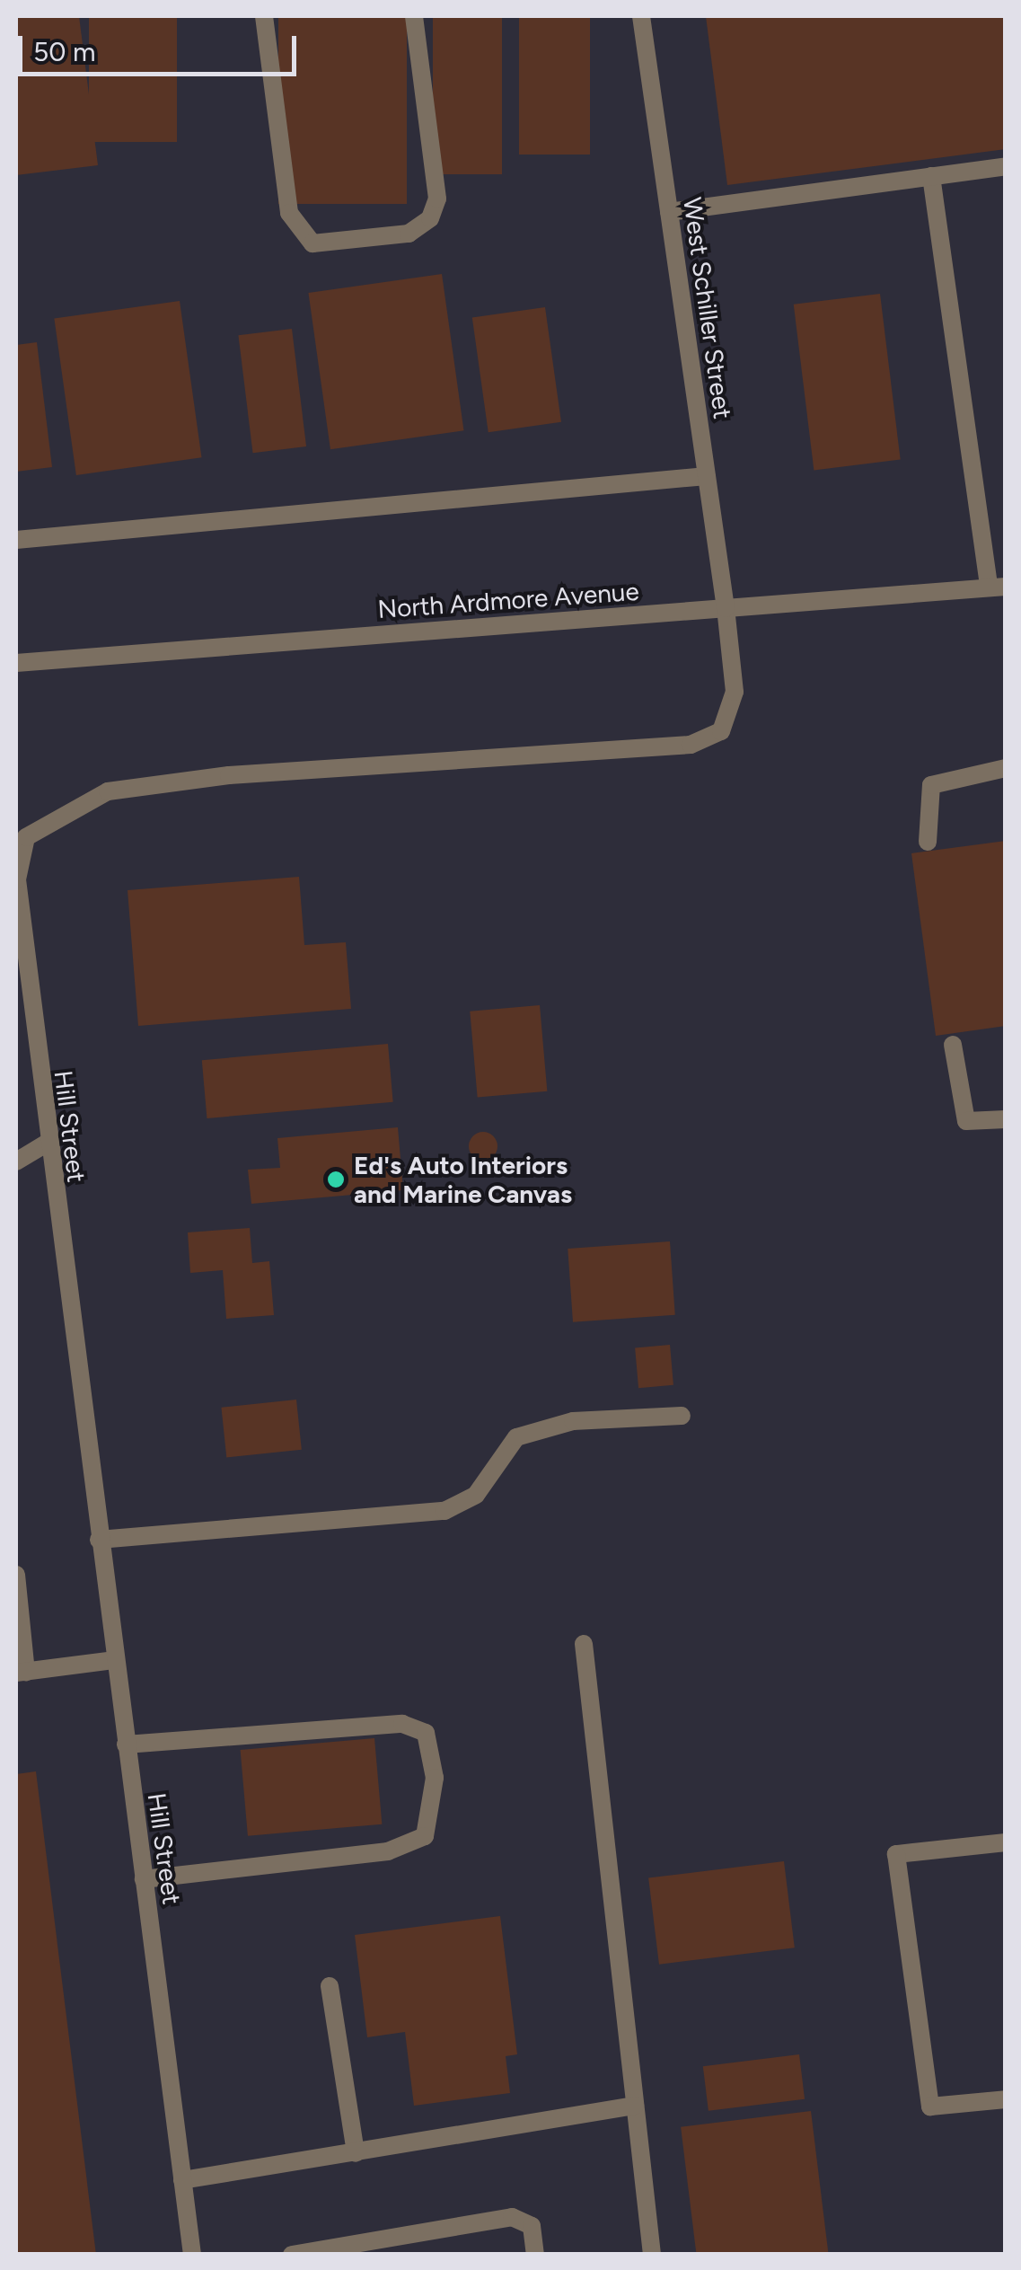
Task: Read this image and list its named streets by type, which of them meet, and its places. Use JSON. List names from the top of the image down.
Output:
{
  "streets": {
    "street": ["West Schiller Street", "North Ardmore Avenue", "Hill Street"]
  },
  "crossings": [
    ["West Schiller Street", "North Ardmore Avenue"],
    ["West Schiller Street", "Hill Street"],
    ["North Ardmore Avenue", "Hill Street"]
  ],
  "places": ["Ed's Auto Interiors and Marine Canvas"],
  "scale_bar": "50 m"
}
